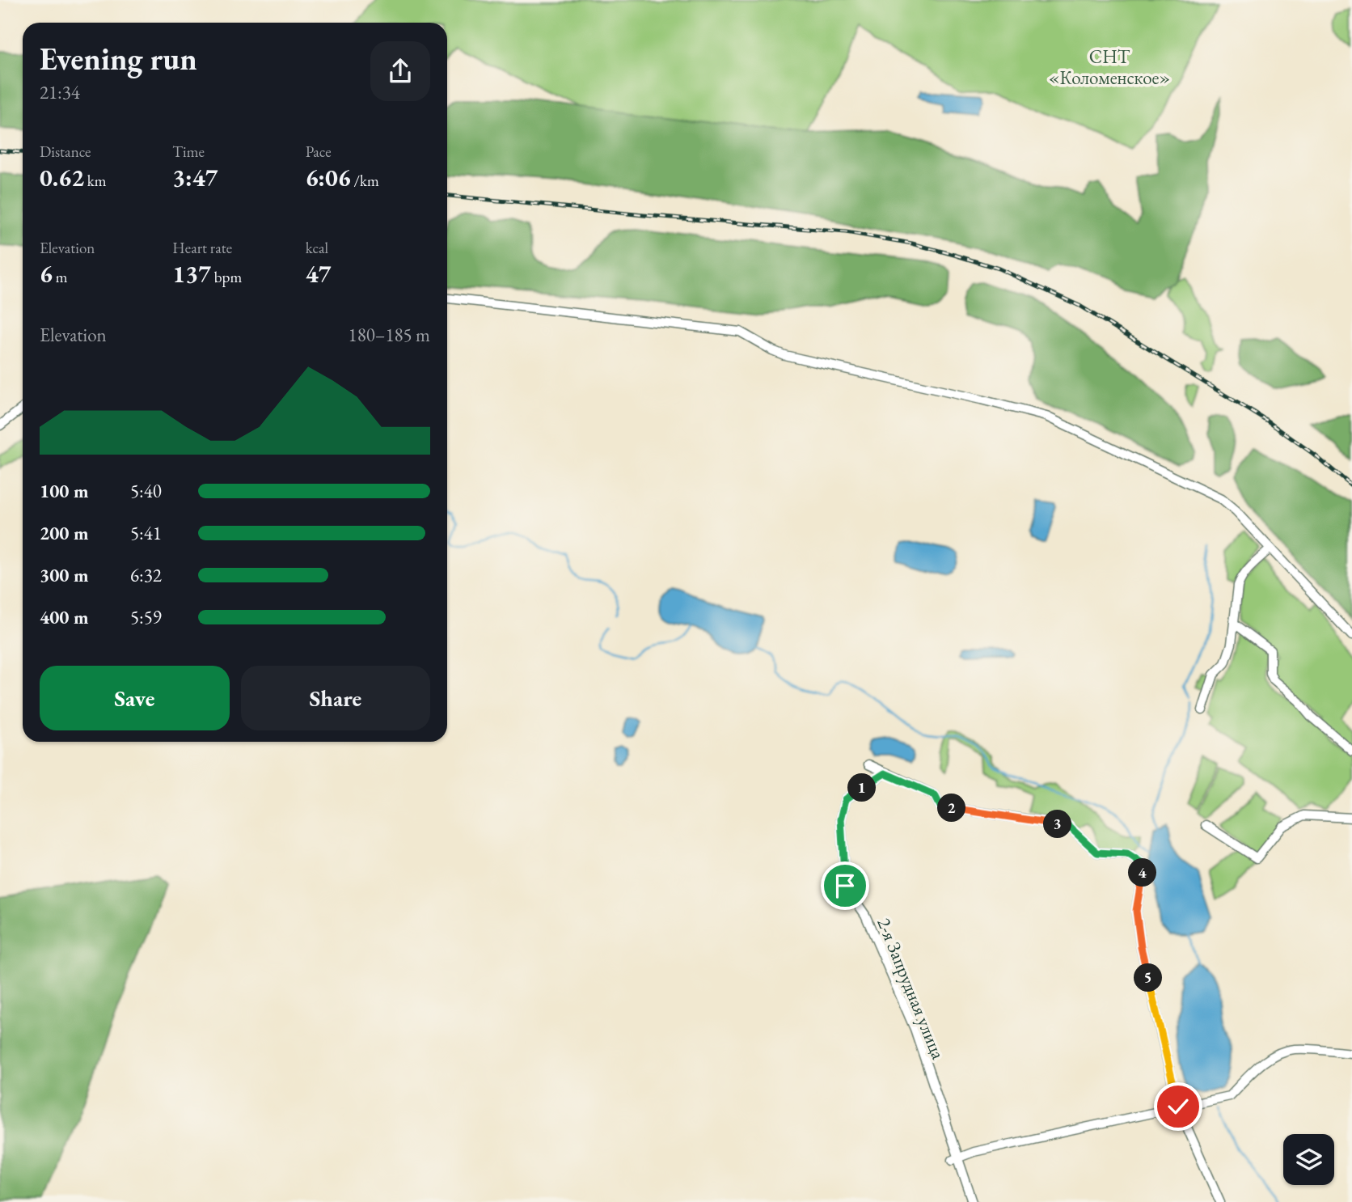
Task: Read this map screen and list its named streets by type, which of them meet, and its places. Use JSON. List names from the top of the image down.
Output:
{
  "streets": {
    "street": ["2-я Запрудная улица"]
  },
  "parks": ["СНТ «Коломенское»"],
  "page": {
    "heading": ["Evening run", "21:34"],
    "stats": [
      ["Distance", "0.62 km"],
      ["Time", "3:47"],
      ["Pace", "6:06 /km"],
      ["Elevation", "6 m"],
      ["Heart rate", "137 bpm"],
      ["kcal", "47"]
    ],
    "chart": ["Elevation", "180–185 m"],
    "list": [
      {
        "name": "100 m",
        "note": "5:40"
      },
      {
        "name": "200 m",
        "note": "5:41"
      },
      {
        "name": "300 m",
        "note": "6:32"
      },
      {
        "name": "400 m",
        "note": "5:59"
      }
    ],
    "buttons": ["Save", "Share"],
    "pins": [
      "1",
      "2",
      "3",
      "4",
      "5"
    ]
  }
}
